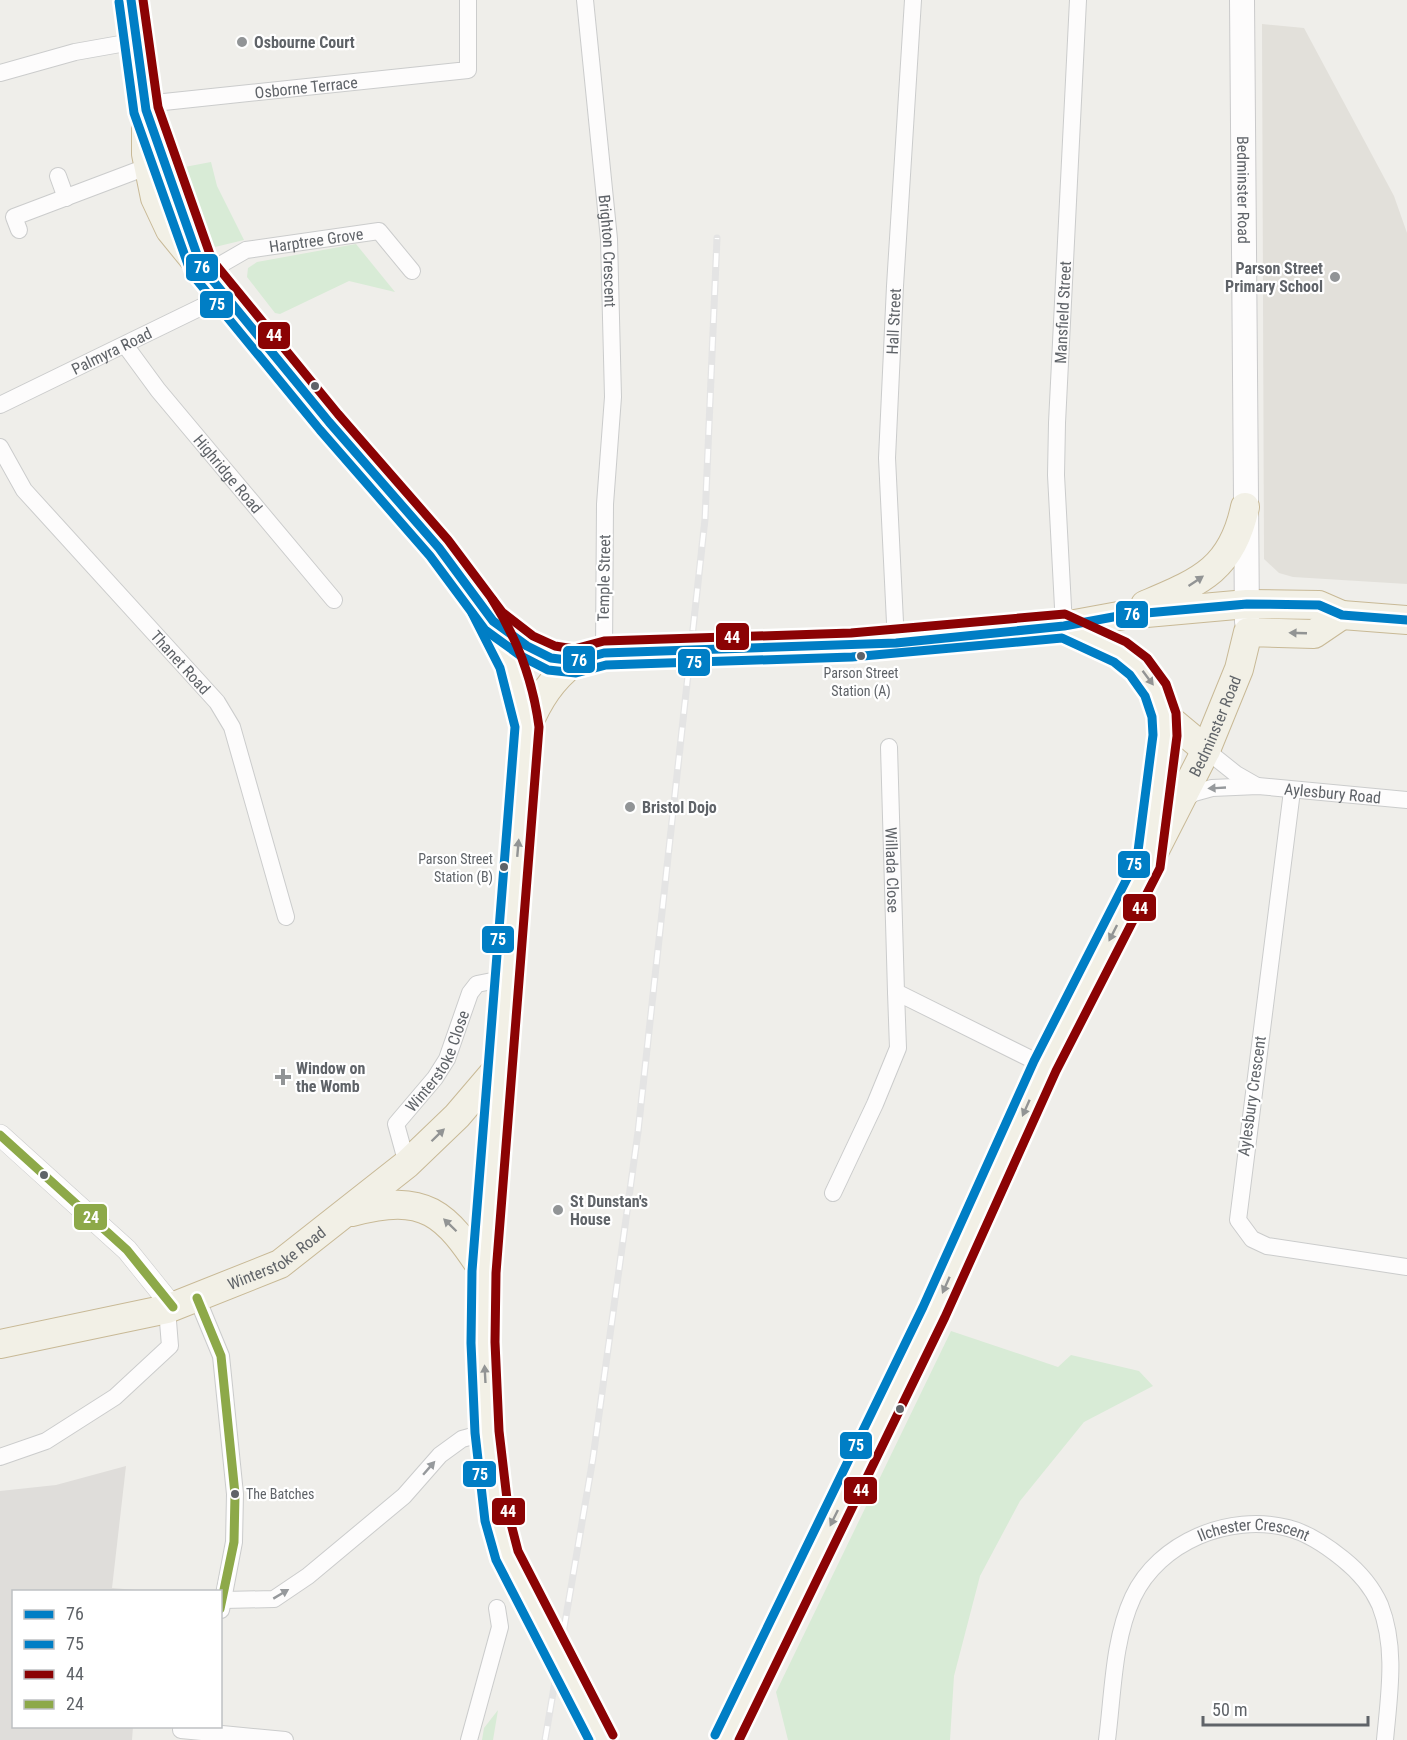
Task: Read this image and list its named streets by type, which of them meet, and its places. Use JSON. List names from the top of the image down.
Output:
{
  "streets": {
    "highway": ["Bedminster Road", "Winterstoke Road"],
    "street": [
      "Osborne Terrace",
      "Harptree Grove",
      "Brighton Crescent",
      "Mansfield Street",
      "Hall Street",
      "Palmyra Road",
      "Highridge Road",
      "Temple Street",
      "Thanet Road",
      "Aylesbury Road",
      "Willada Close",
      "Winterstoke Close",
      "Aylesbury Crescent",
      "Ilchester Crescent"
    ]
  },
  "crossings": [
    ["Bedminster Road", "Aylesbury Road"],
    ["Brighton Crescent", "Temple Street"],
    ["Palmyra Road", "Highridge Road"],
    ["Aylesbury Road", "Aylesbury Crescent"],
    ["Winterstoke Close", "Winterstoke Road"]
  ],
  "one_way": ["Bedminster Road"],
  "places": {
    "other": [
      "Osbourne Court",
      "Parson Street Primary School",
      "Parson Street Station (A)",
      "Bristol Dojo",
      "Parson Street Station (B)",
      "St Dunstan's House",
      "The Batches"
    ],
    "health": ["Window on the Womb"]
  },
  "lines": [
    "transit line 76",
    "transit line 44",
    "transit line 75",
    "transit line 24"
  ],
  "legend": [
    "76",
    "75",
    "44",
    "24"
  ],
  "scale_bar": "50 m"
}
